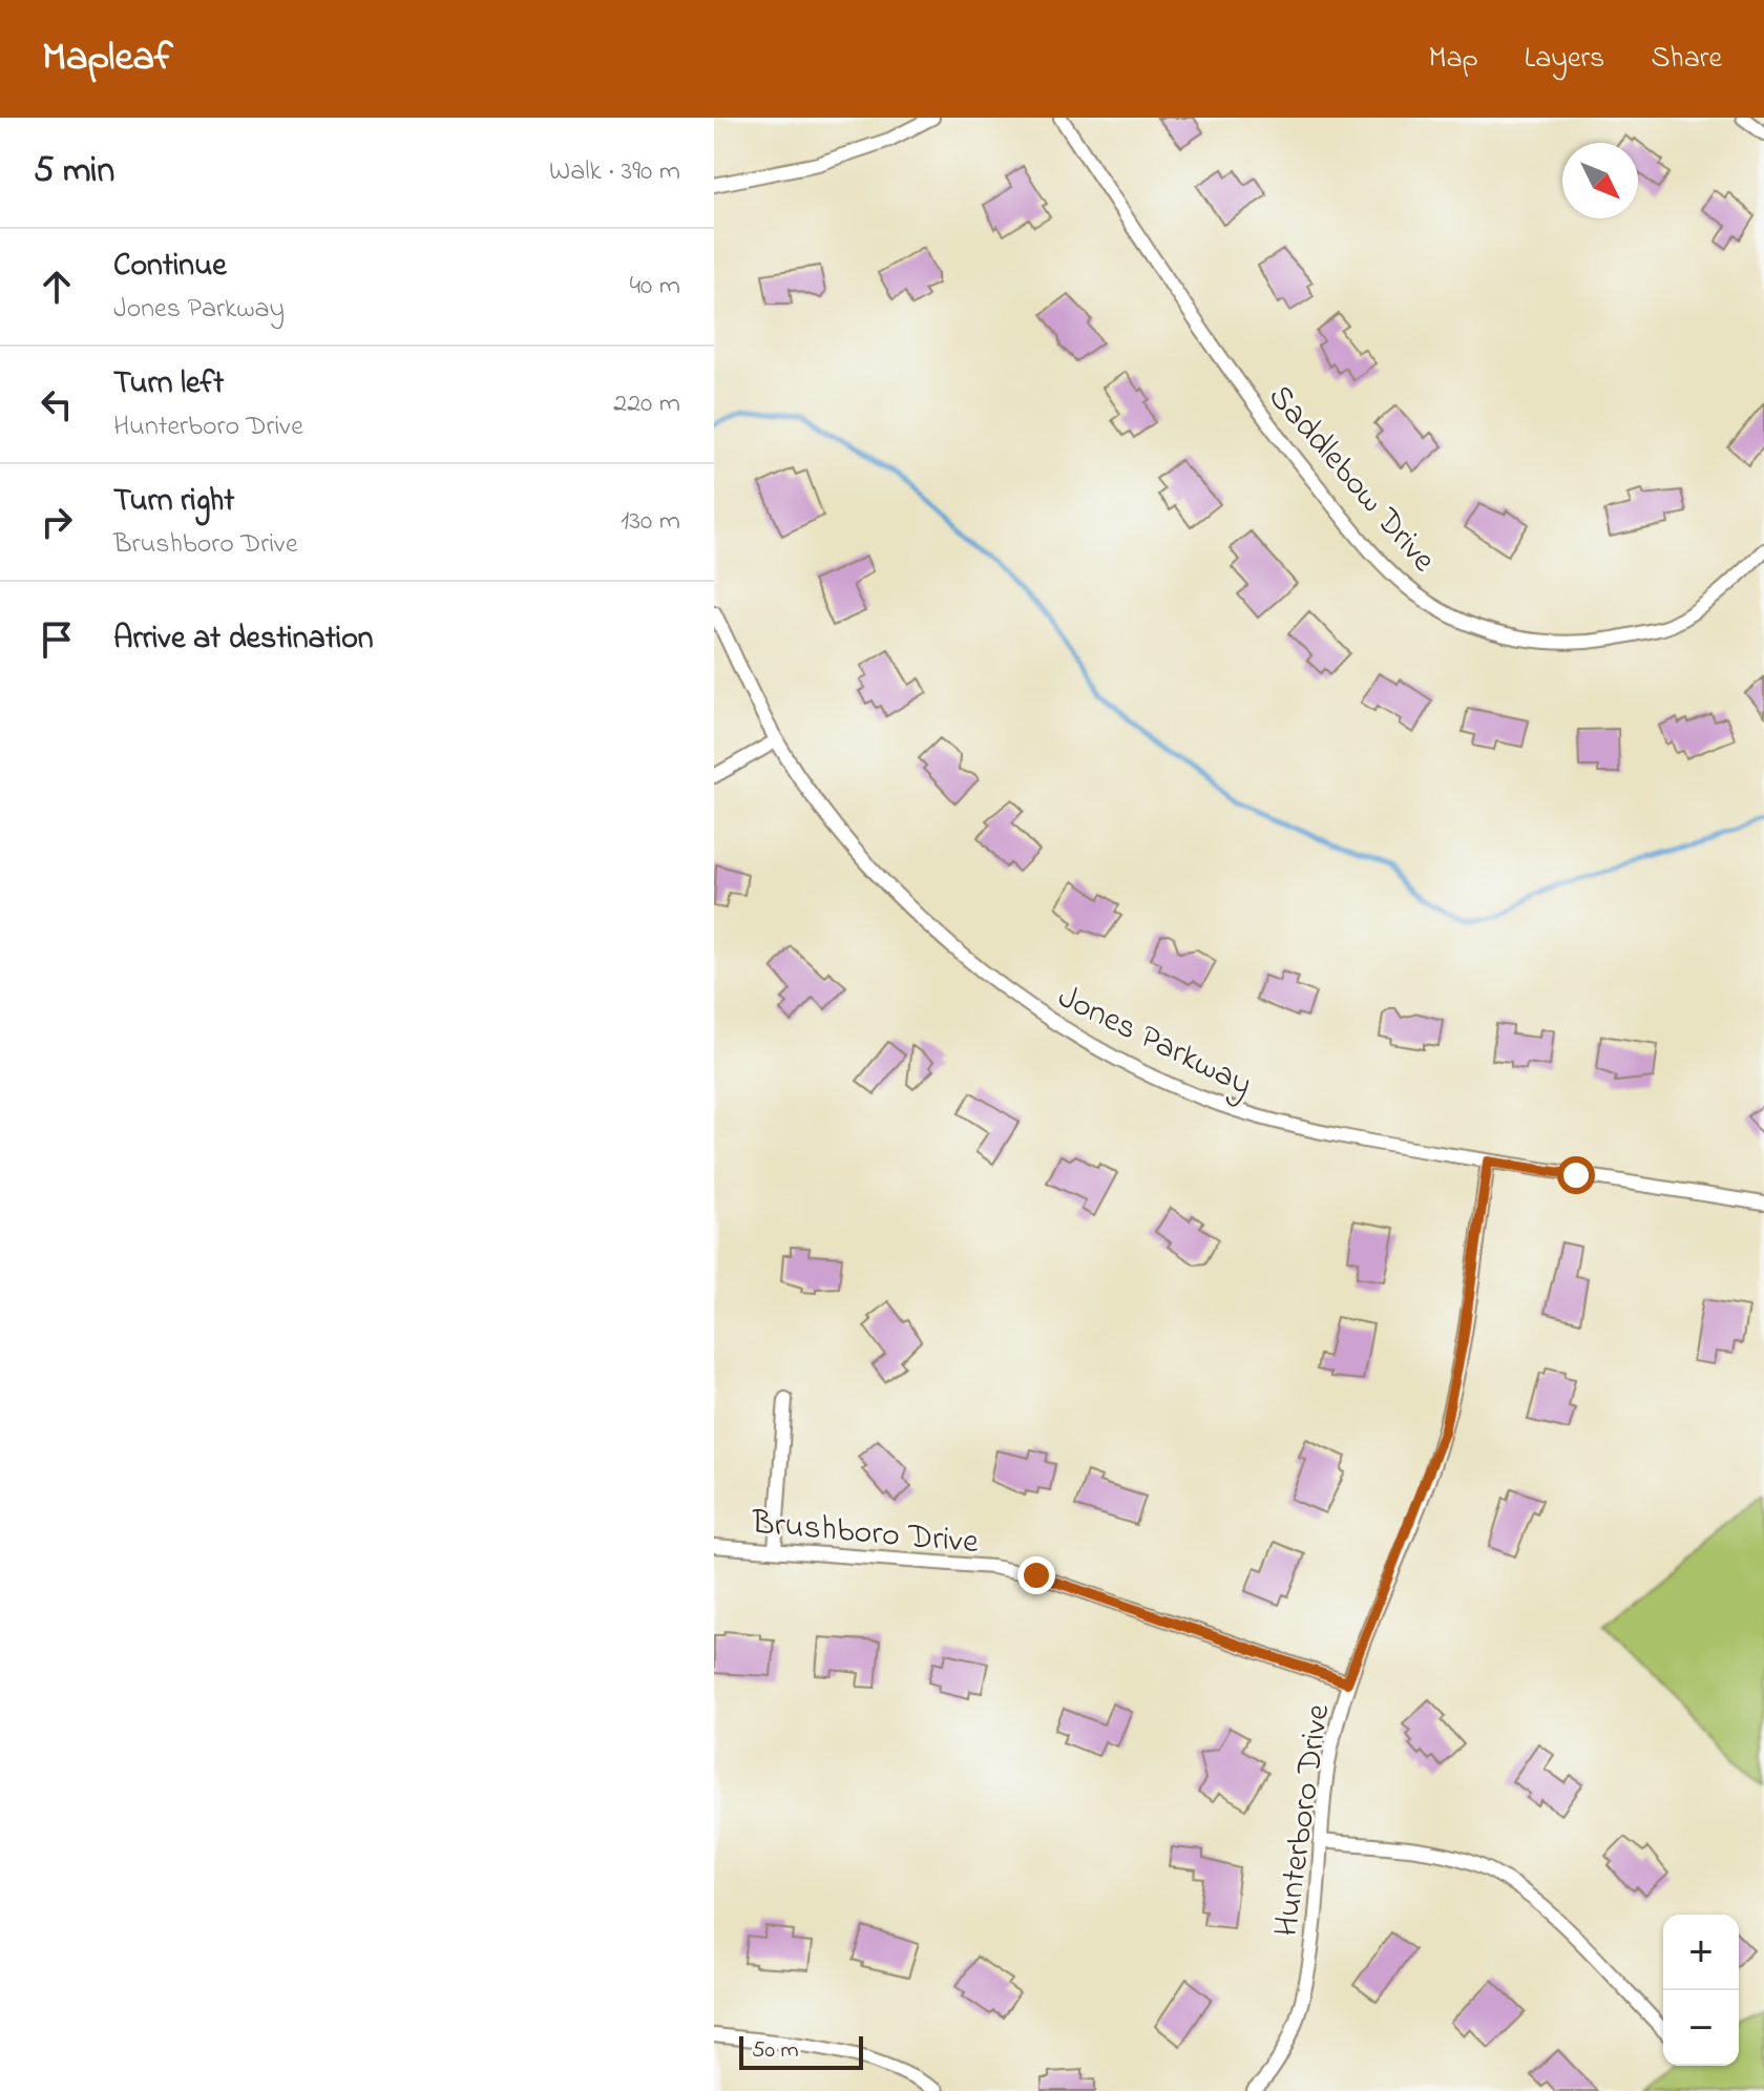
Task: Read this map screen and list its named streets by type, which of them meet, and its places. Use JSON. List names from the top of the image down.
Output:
{
  "streets": {
    "street": [
      "Saddlebow Drive",
      "Jones Parkway",
      "Brushboro Drive",
      "Hunterboro Drive"
    ]
  },
  "crossings": [
    ["Jones Parkway", "Hunterboro Drive"],
    ["Brushboro Drive", "Hunterboro Drive"]
  ],
  "scale_bar": "50 m",
  "north": "bottom right",
  "page": {
    "header": "Mapleaf",
    "nav": ["Map", "Layers", "Share"],
    "heading": ["5 min", "Walk · 390 m"],
    "list": [
      ["Continue", "Jones Parkway", "40 m"],
      ["Turn left", "Hunterboro Drive", "220 m"],
      ["Turn right", "Brushboro Drive", "130 m"],
      "Arrive at destination"
    ],
    "map_buttons": ["+", "−"],
    "scale": "50 m"
  }
}
